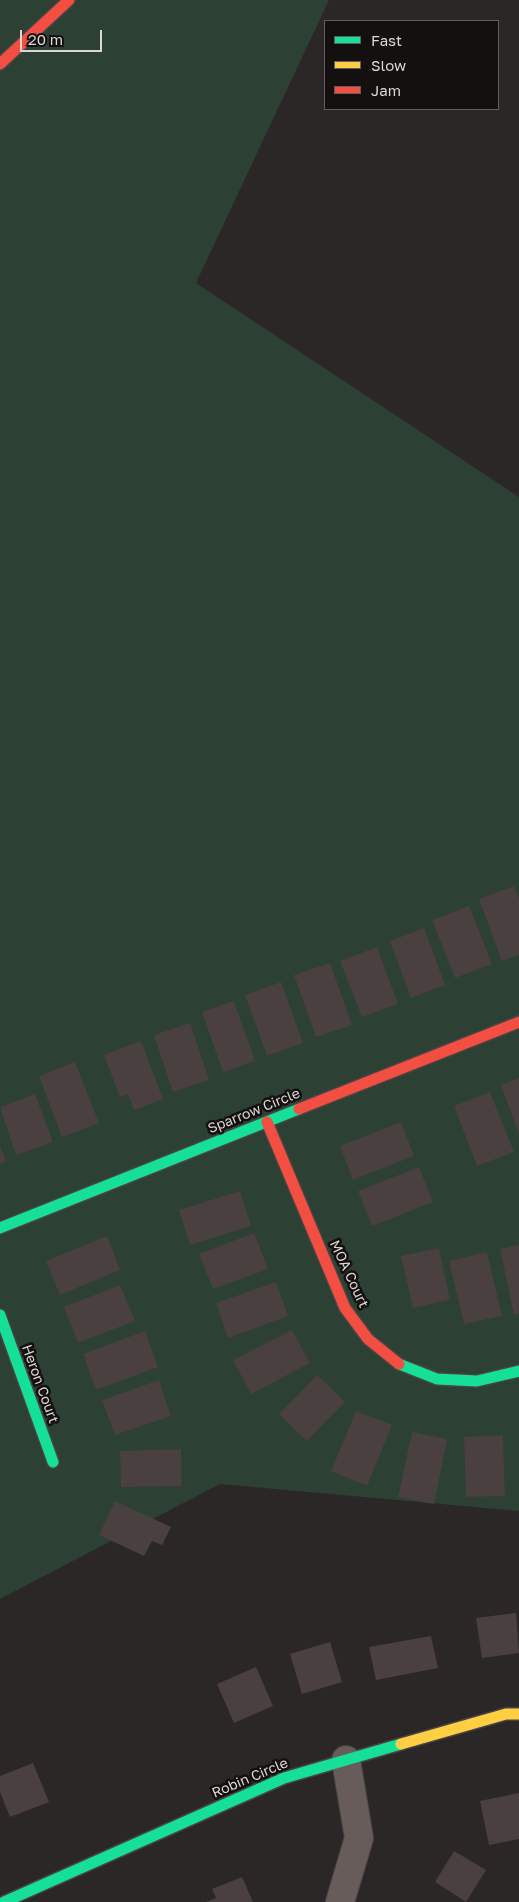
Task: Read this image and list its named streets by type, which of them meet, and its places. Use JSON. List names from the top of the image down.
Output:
{
  "streets": {
    "street": [
      "Sparrow Circle",
      "MOA Court",
      "Heron Court",
      "Robin Circle"
    ]
  },
  "crossings": [
    ["Sparrow Circle", "MOA Court"]
  ],
  "legend": ["Fast", "Slow", "Jam"],
  "scale_bar": "20 m"
}
